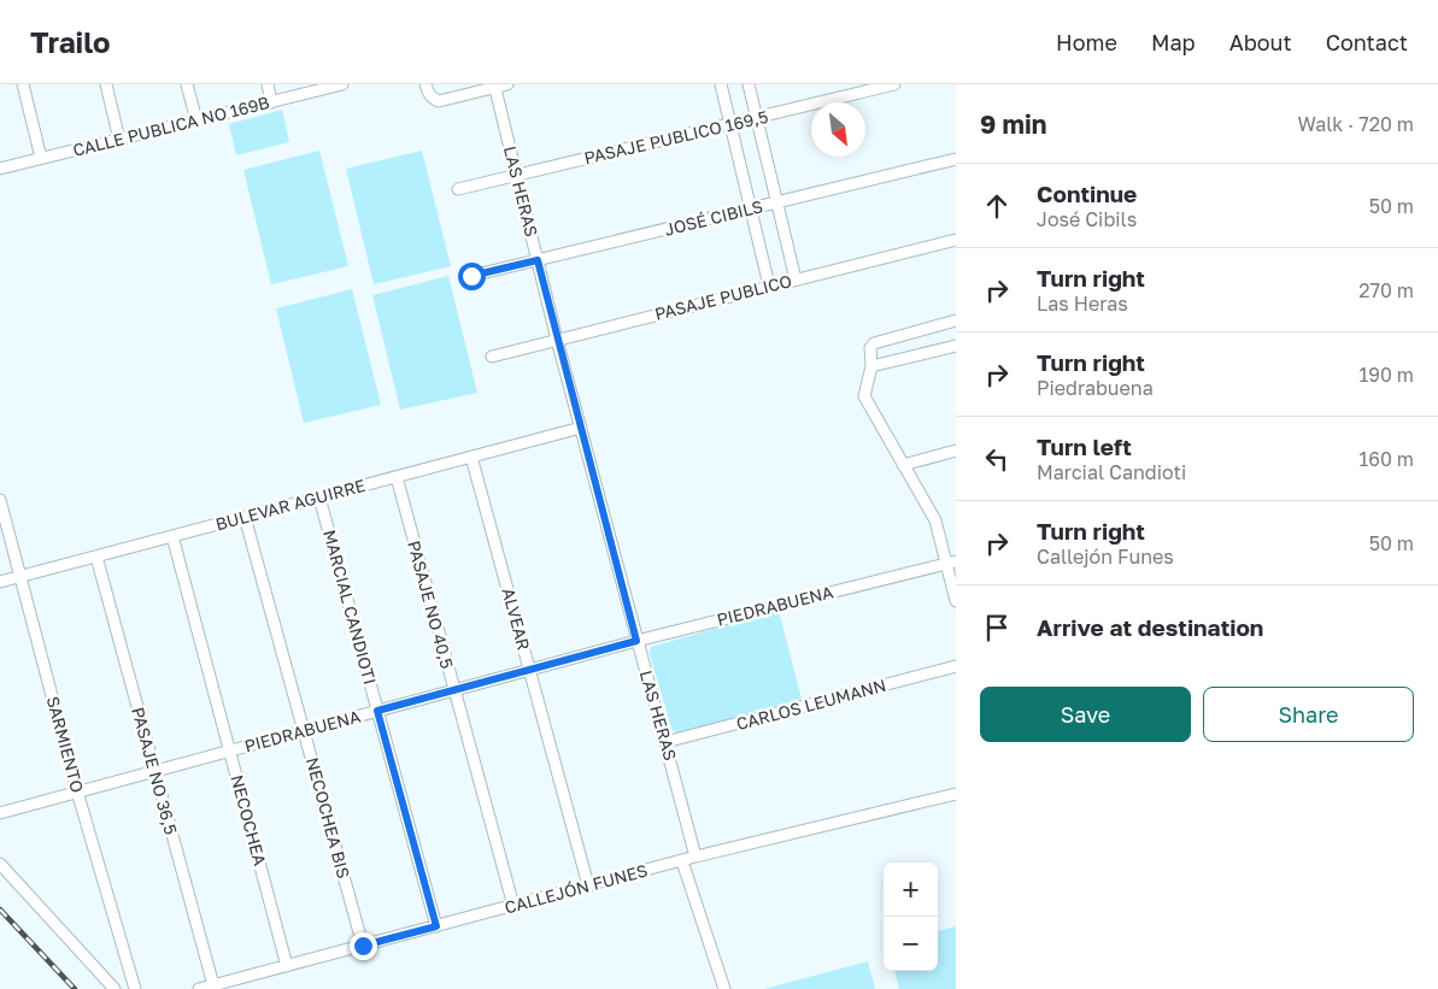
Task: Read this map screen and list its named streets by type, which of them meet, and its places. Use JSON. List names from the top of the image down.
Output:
{
  "streets": {
    "street": [
      "CALLE PUBLICA NO 169B",
      "PASAJE PUBLICO 169,5",
      "LAS HERAS",
      "JOSÉ CIBILS",
      "PASAJE PUBLICO",
      "BULEVAR AGUIRRE",
      "PASAJE NO 40,5",
      "PIEDRABUENA",
      "MARCIAL CANDIOTI",
      "ALVEAR",
      "CARLOS LEUMANN",
      "SARMIENTO",
      "PASAJE NO 36,5",
      "NECOCHEA BIS",
      "NECOCHEA",
      "CALLEJÓN FUNES"
    ]
  },
  "crossings": [
    ["PASAJE PUBLICO 169,5", "LAS HERAS"],
    ["LAS HERAS", "JOSÉ CIBILS"],
    ["LAS HERAS", "PASAJE PUBLICO"],
    ["LAS HERAS", "BULEVAR AGUIRRE"],
    ["LAS HERAS", "PIEDRABUENA"],
    ["LAS HERAS", "CARLOS LEUMANN"],
    ["LAS HERAS", "CALLEJÓN FUNES"],
    ["BULEVAR AGUIRRE", "PASAJE NO 40,5"],
    ["BULEVAR AGUIRRE", "MARCIAL CANDIOTI"],
    ["BULEVAR AGUIRRE", "ALVEAR"],
    ["BULEVAR AGUIRRE", "SARMIENTO"],
    ["BULEVAR AGUIRRE", "PASAJE NO 36,5"],
    ["BULEVAR AGUIRRE", "NECOCHEA BIS"],
    ["BULEVAR AGUIRRE", "NECOCHEA"],
    ["PASAJE NO 40,5", "PIEDRABUENA"],
    ["PASAJE NO 40,5", "CALLEJÓN FUNES"],
    ["PIEDRABUENA", "MARCIAL CANDIOTI"],
    ["PIEDRABUENA", "ALVEAR"],
    ["PIEDRABUENA", "SARMIENTO"],
    ["PIEDRABUENA", "PASAJE NO 36,5"],
    ["PIEDRABUENA", "NECOCHEA BIS"],
    ["PIEDRABUENA", "NECOCHEA"],
    ["MARCIAL CANDIOTI", "CALLEJÓN FUNES"],
    ["ALVEAR", "CALLEJÓN FUNES"],
    ["PASAJE NO 36,5", "CALLEJÓN FUNES"],
    ["NECOCHEA BIS", "CALLEJÓN FUNES"],
    ["NECOCHEA", "CALLEJÓN FUNES"]
  ],
  "north": "bottom right",
  "page": {
    "header": "Trailo",
    "nav": [
      "Home",
      "Map",
      "About",
      "Contact"
    ],
    "heading": ["9 min", "Walk · 720 m"],
    "list": [
      ["Continue", "José Cibils", "50 m"],
      ["Turn right", "Las Heras", "270 m"],
      ["Turn right", "Piedrabuena", "190 m"],
      ["Turn left", "Marcial Candioti", "160 m"],
      ["Turn right", "Callejón Funes", "50 m"],
      "Arrive at destination"
    ],
    "buttons": ["Save", "Share"],
    "map_buttons": ["+", "−"]
  }
}
